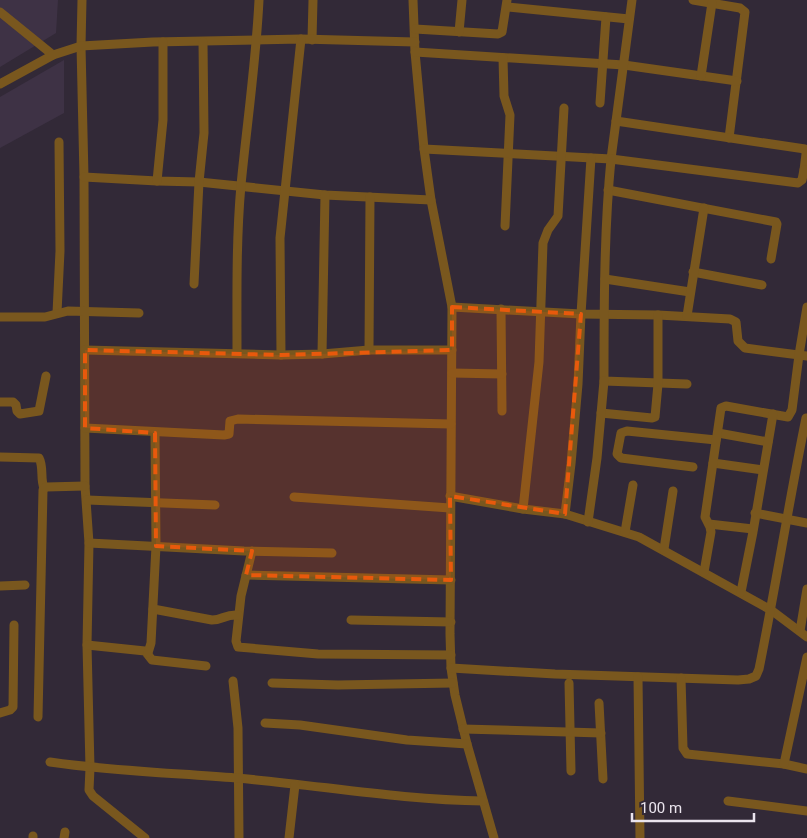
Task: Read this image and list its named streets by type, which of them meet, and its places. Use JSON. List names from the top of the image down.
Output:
{
  "scale_bar": "100 m"
}
